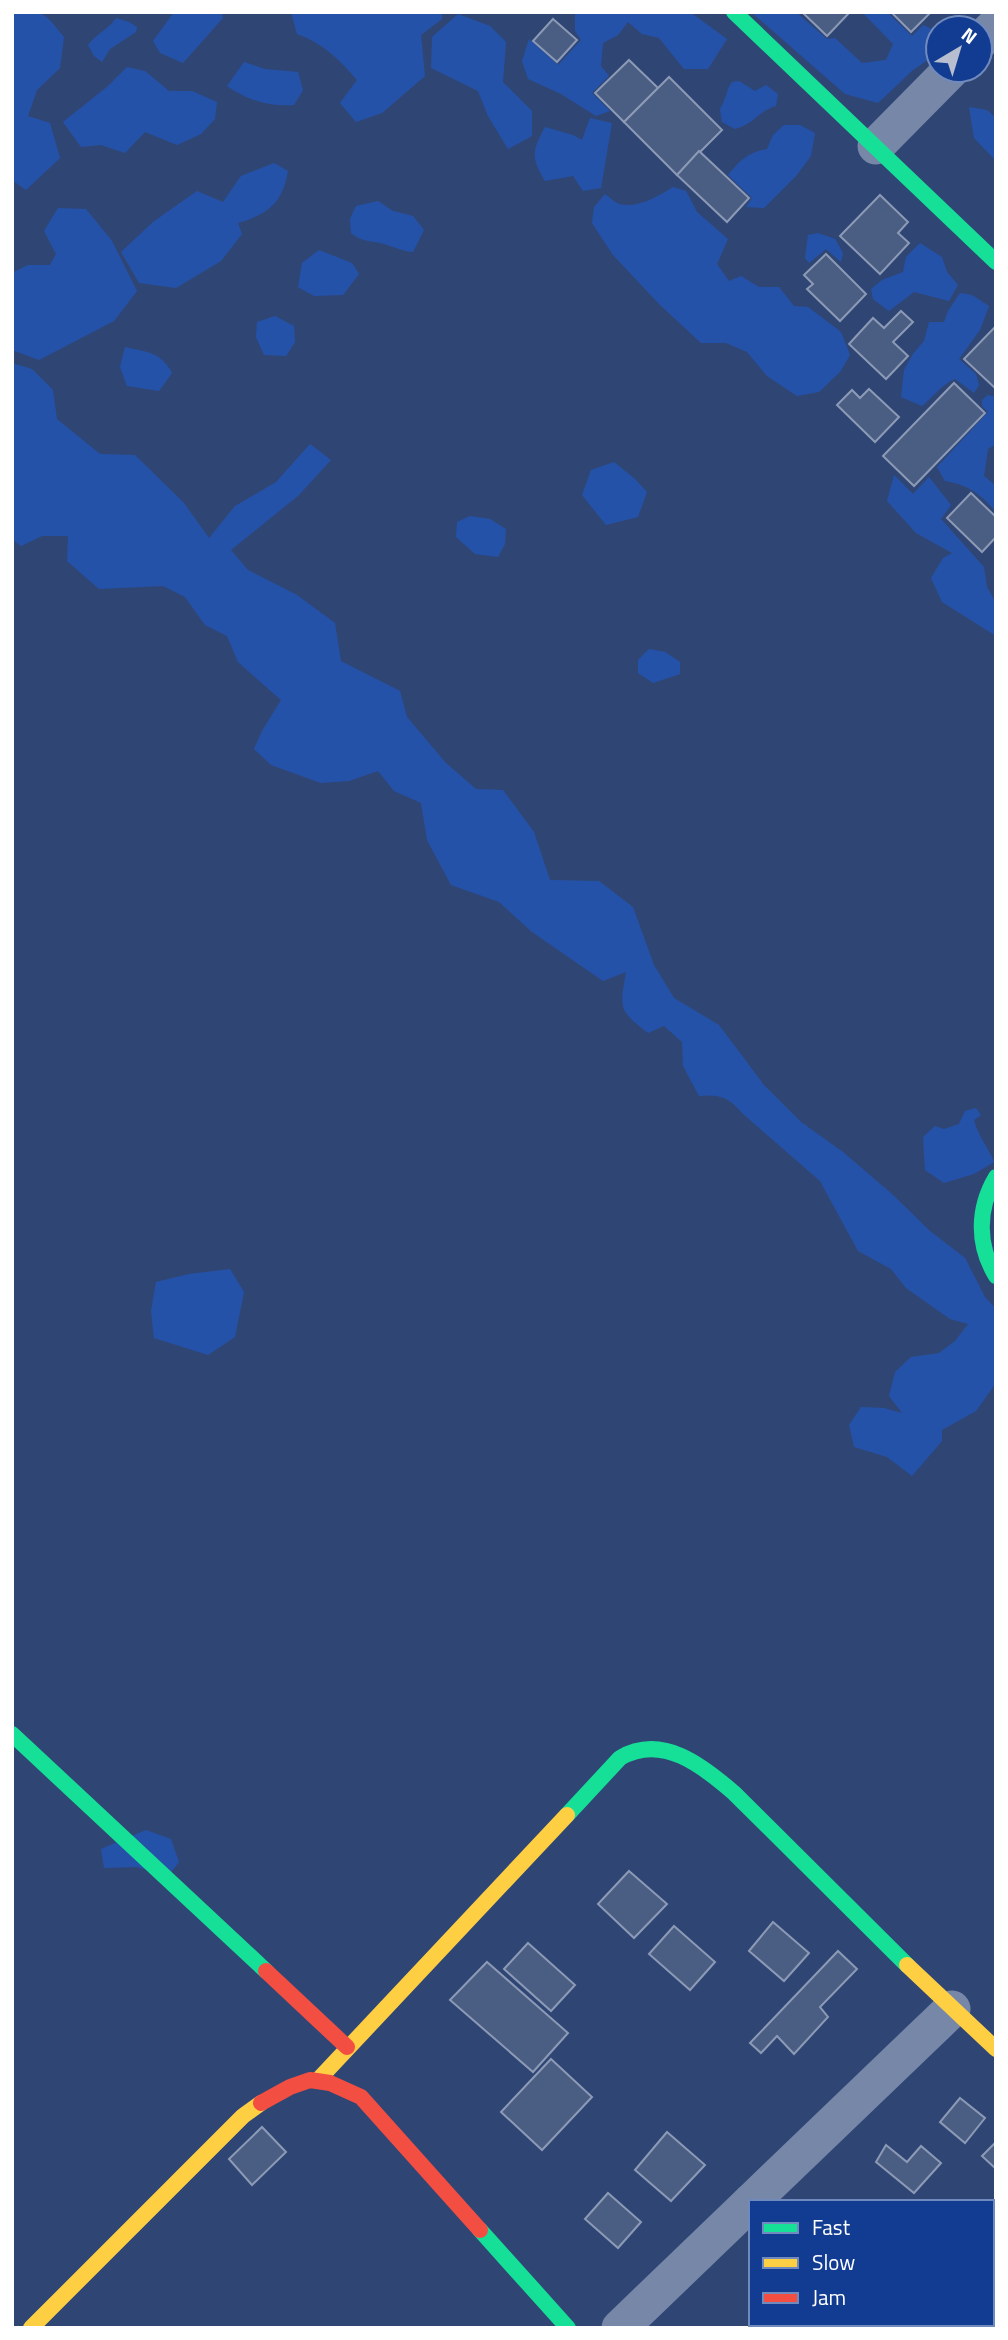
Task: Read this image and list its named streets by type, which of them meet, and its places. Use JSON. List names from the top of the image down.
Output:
{
  "legend": ["Fast", "Slow", "Jam"],
  "north": "top right"
}
